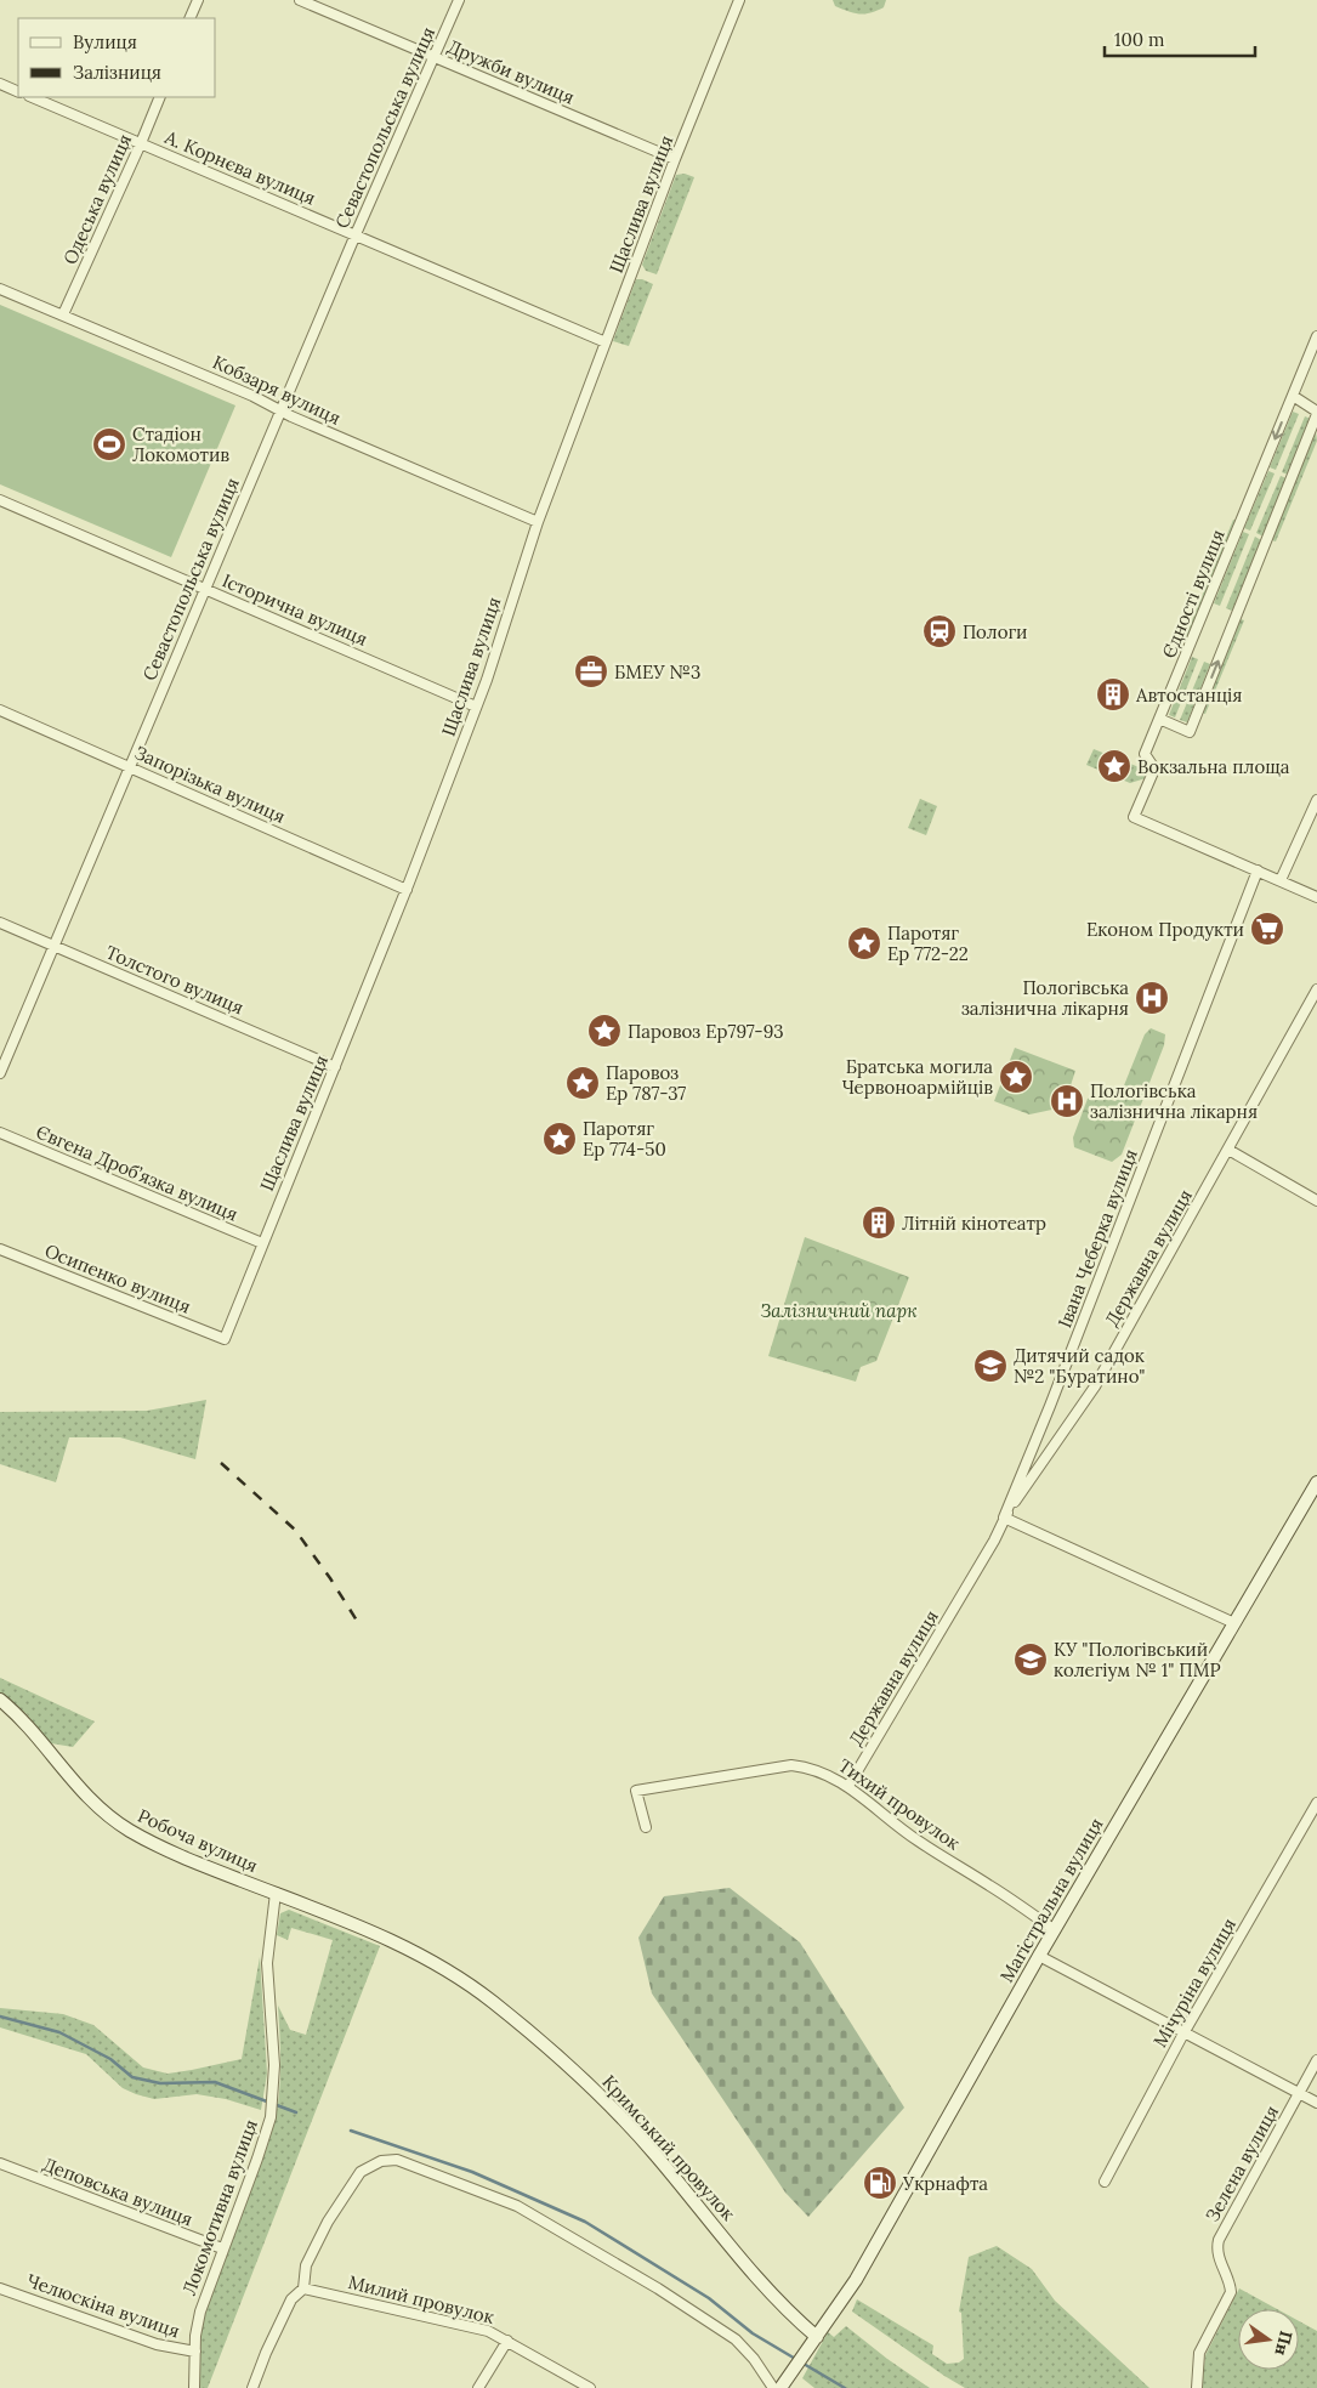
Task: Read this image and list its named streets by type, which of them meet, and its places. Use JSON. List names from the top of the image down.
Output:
{
  "streets": {
    "main road": ["Робоча вулиця", "Магістральна вулиця", "Кримський провулок"],
    "street": [
      "Дружби вулиця",
      "Севастопольська вулиця",
      "А. Корнєва вулиця",
      "Одеська вулиця",
      "Щаслива вулиця",
      "Кобзаря вулиця",
      "Єдності вулиця",
      "Історична вулиця",
      "Запорізька вулиця",
      "Толстого вулиця",
      "Євгена Дроб’язка вулиця",
      "Івана Чеберка вулиця",
      "Державна вулиця",
      "Осипенко вулиця",
      "Тихий провулок",
      "Мічуріна вулиця",
      "Зелена вулиця",
      "Деповська вулиця",
      "Локомотивна вулиця",
      "Милий провулок",
      "Челюскіна вулиця"
    ]
  },
  "crossings": [
    ["Дружби вулиця", "Севастопольська вулиця"],
    ["Дружби вулиця", "Щаслива вулиця"],
    ["Севастопольська вулиця", "А. Корнєва вулиця"],
    ["Севастопольська вулиця", "Кобзаря вулиця"],
    ["Севастопольська вулиця", "Історична вулиця"],
    ["Севастопольська вулиця", "Запорізька вулиця"],
    ["Севастопольська вулиця", "Толстого вулиця"],
    ["А. Корнєва вулиця", "Одеська вулиця"],
    ["А. Корнєва вулиця", "Щаслива вулиця"],
    ["Одеська вулиця", "Кобзаря вулиця"],
    ["Щаслива вулиця", "Кобзаря вулиця"],
    ["Щаслива вулиця", "Історична вулиця"],
    ["Щаслива вулиця", "Запорізька вулиця"],
    ["Щаслива вулиця", "Толстого вулиця"],
    ["Щаслива вулиця", "Євгена Дроб’язка вулиця"],
    ["Щаслива вулиця", "Осипенко вулиця"],
    ["Єдності вулиця", "Івана Чеберка вулиця"],
    ["Івана Чеберка вулиця", "Державна вулиця"],
    ["Державна вулиця", "Тихий провулок"],
    ["Тихий провулок", "Магістральна вулиця"],
    ["Робоча вулиця", "Кримський провулок"],
    ["Робоча вулиця", "Локомотивна вулиця"],
    ["Магістральна вулиця", "Кримський провулок"],
    ["Деповська вулиця", "Локомотивна вулиця"],
    ["Локомотивна вулиця", "Челюскіна вулиця"]
  ],
  "parks": ["Залізничний парк"],
  "places": {
    "sports": ["Стадіон Локомотив"],
    "station": ["Пологи"],
    "office": ["БМЕУ №3"],
    "building": ["Автостанція", "Літній кінотеатр"],
    "place": [
      "Вокзальна площа",
      "Паротяг Ер 772-22",
      "Паровоз Ер797-93",
      "Братська могила Червоноармійців",
      "Паровоз Ер 787-37",
      "Паротяг Ер 774-50"
    ],
    "supermarket": ["Економ Продукти"],
    "hospital": ["Пологiвська залiзнична лiкарня", "Пологівська залізнична лікарня"],
    "school or university": ["Дитячий садок №2 \"Буратино\"", "КУ \"Пологівський колегіум № 1\" ПМР"],
    "fuel station": ["Укрнафта"]
  },
  "legend": ["Вулиця", "Залізниця"],
  "scale_bar": "100 m",
  "north": "right"
}
